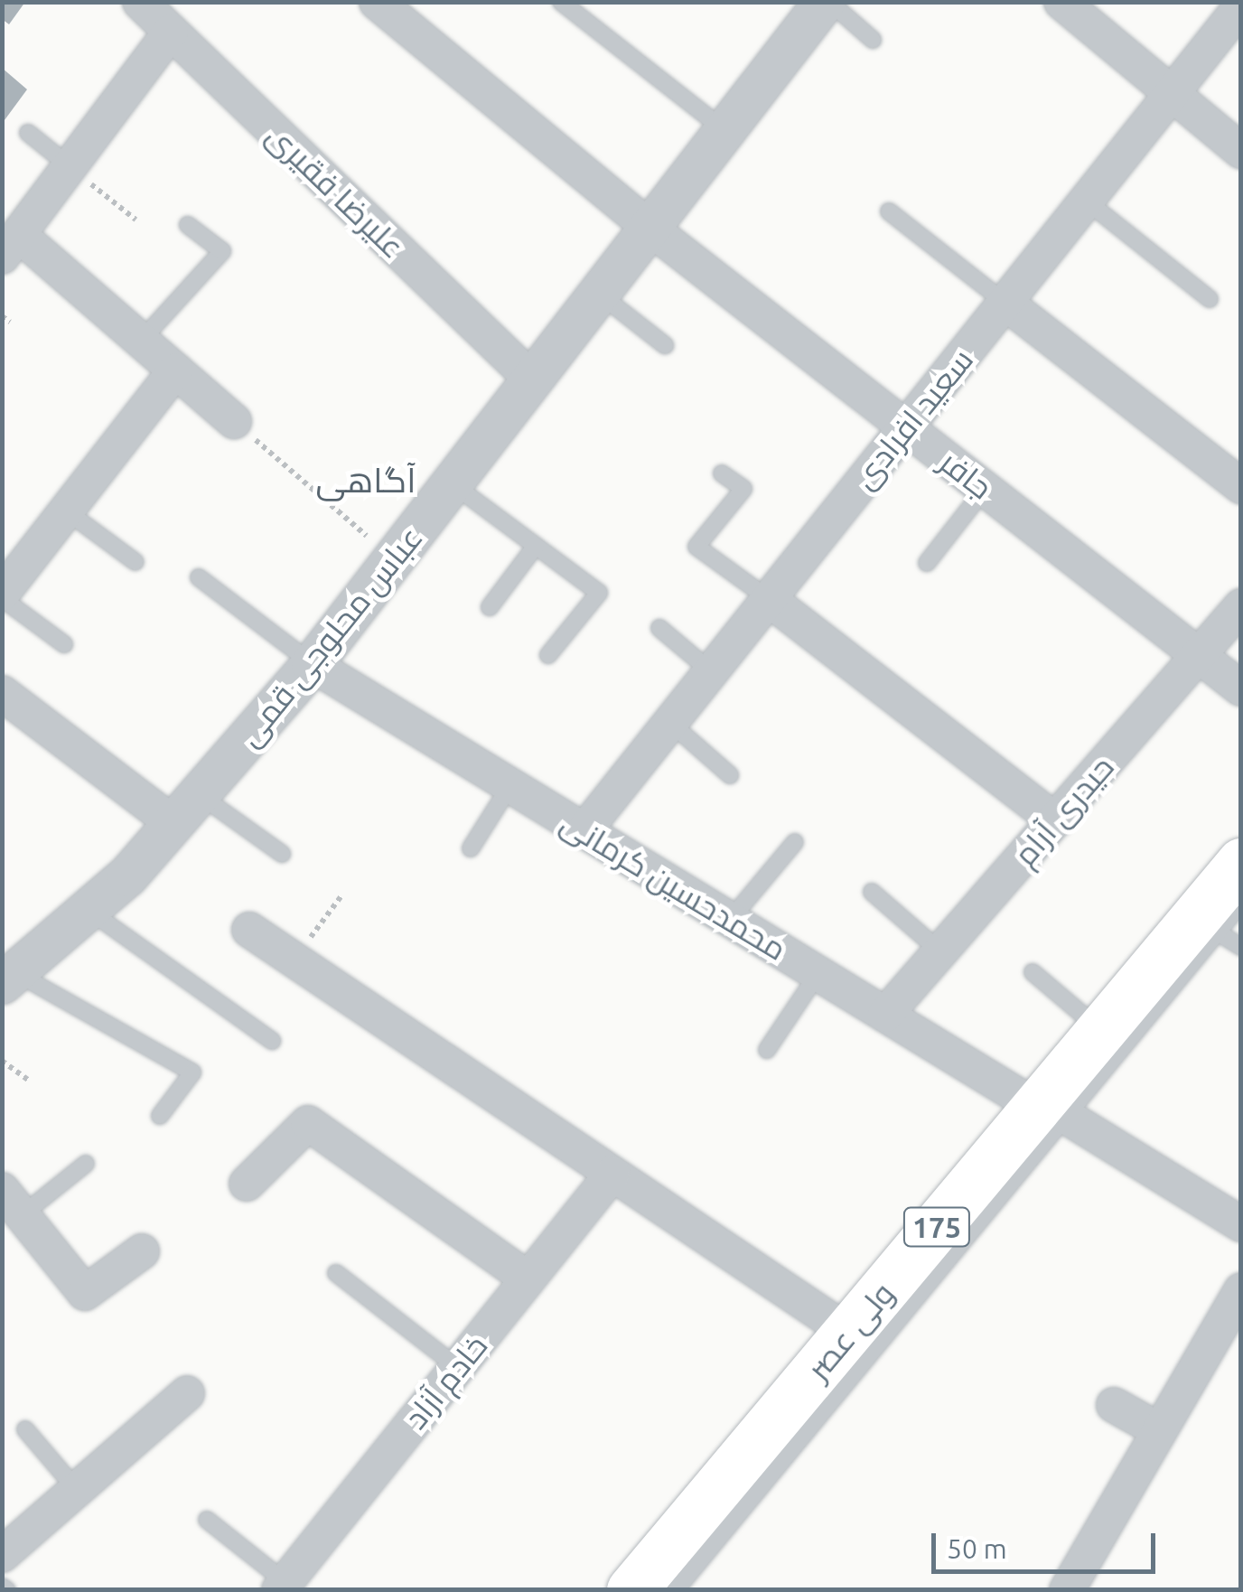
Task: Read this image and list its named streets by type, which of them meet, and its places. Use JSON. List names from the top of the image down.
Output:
{
  "streets": {
    "main road": ["175", "ولی عصر"],
    "street": [
      "علیرضا فقیری",
      "سعید افرادی",
      "جافر",
      "عباس محلوجی قمی",
      "حیدری آرام",
      "محمدحسین کرمانی",
      "خادم آزاد"
    ]
  },
  "crossings": [
    ["علیرضا فقیری", "عباس محلوجی قمی"],
    ["سعید افرادی", "جافر"],
    ["سعید افرادی", "محمدحسین کرمانی"],
    ["جافر", "عباس محلوجی قمی"],
    ["جافر", "حیدری آرام"],
    ["عباس محلوجی قمی", "محمدحسین کرمانی"],
    ["حیدری آرام", "محمدحسین کرمانی"],
    ["محمدحسین کرمانی", "ولی عصر"]
  ],
  "districts": ["آگاهی"],
  "scale_bar": "50 m"
}
